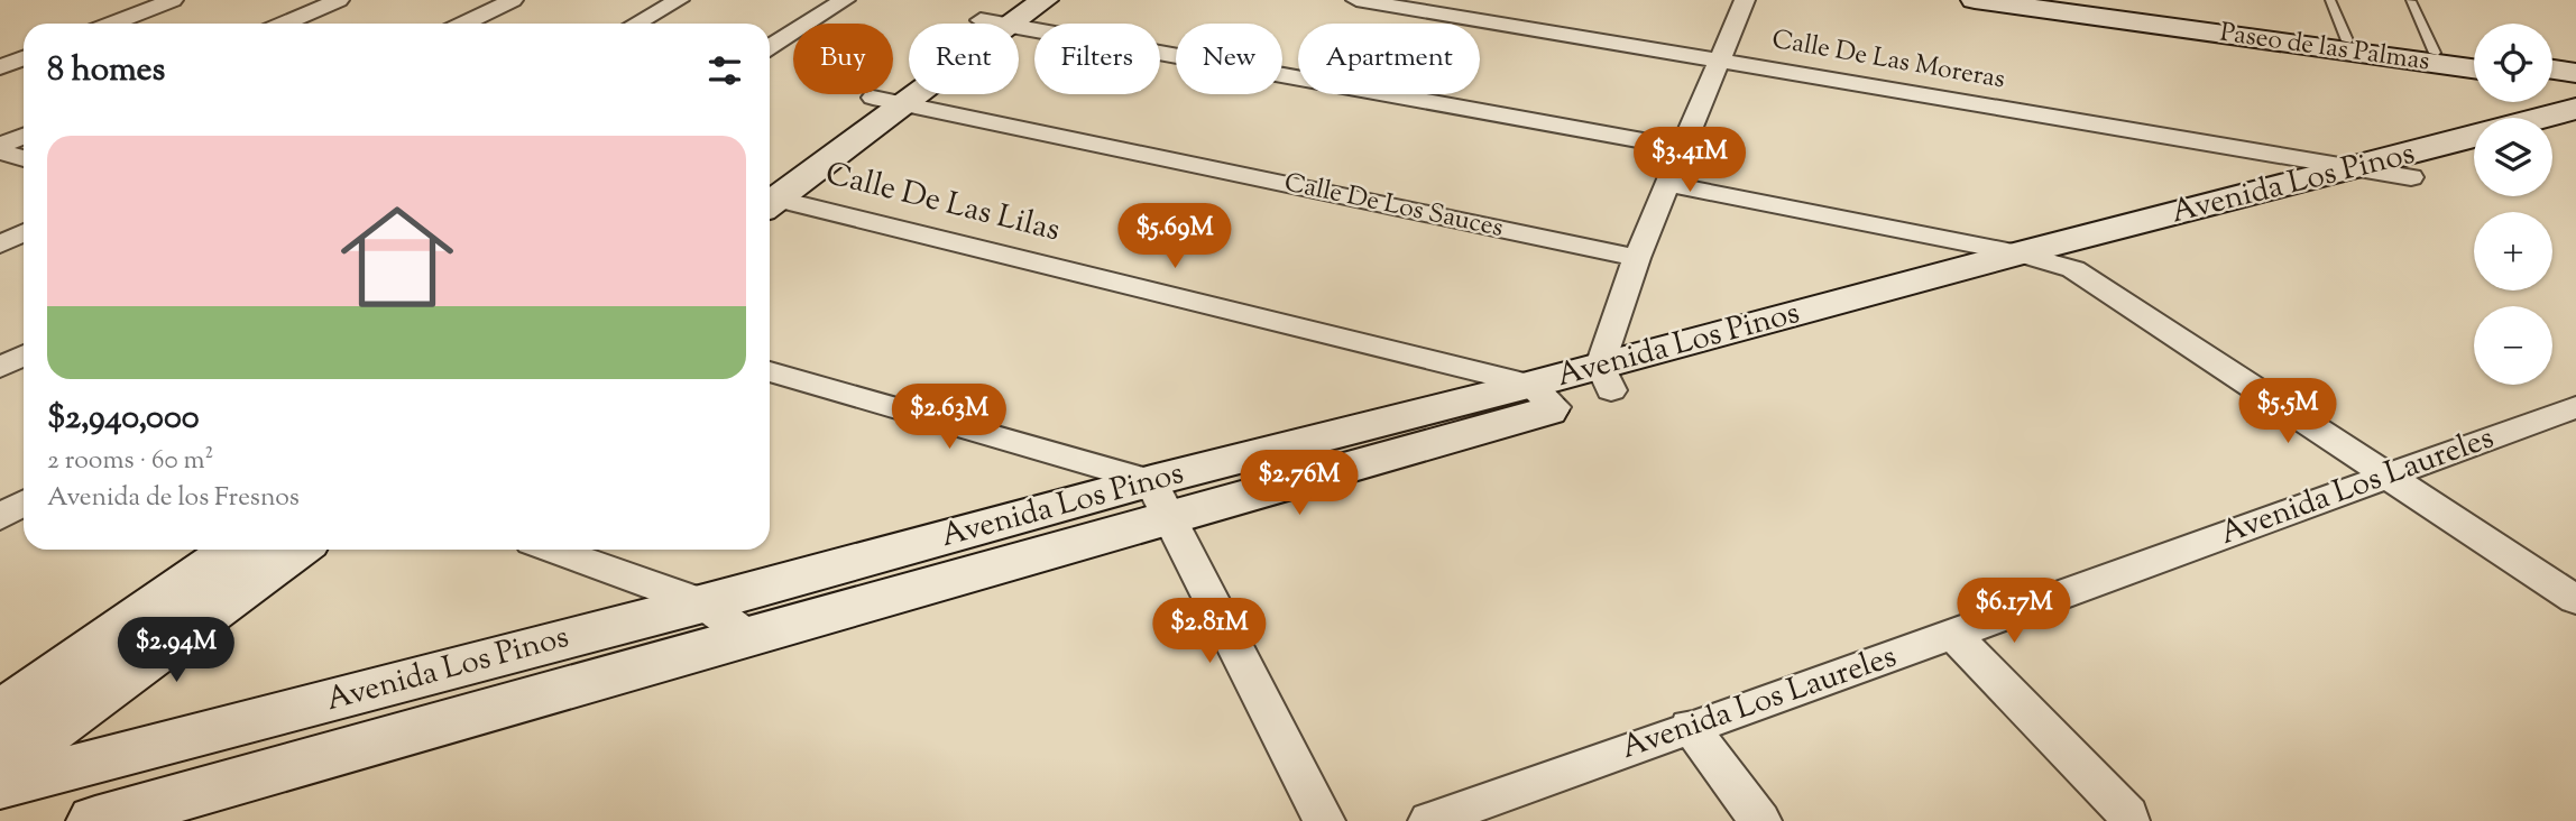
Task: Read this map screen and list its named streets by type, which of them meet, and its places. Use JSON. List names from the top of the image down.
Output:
{
  "streets": {
    "street": [
      "Paseo de las Palmas",
      "Calle De Las Moreras",
      "Avenida Los Pinos",
      "Calle De Las Lilas",
      "Calle De Los Sauces",
      "Avenida Los Laureles"
    ]
  },
  "crossings": [
    ["Calle De Las Moreras", "Avenida Los Pinos"],
    ["Avenida Los Pinos", "Calle De Las Lilas"]
  ],
  "page": {
    "map_buttons": ["+", "−"],
    "chip": [
      "Buy",
      "Rent",
      "Filters",
      "New",
      "Apartment"
    ],
    "heading": "8 homes",
    "list": [
      {
        "name": "$2,940,000",
        "note": "2 rooms · 60 m² · Avenida de los Fresnos"
      }
    ],
    "price": [
      "$3.41M",
      "$5.69M",
      "$5.5M",
      "$2.63M",
      "$2.76M",
      "$6.17M",
      "$2.81M",
      "$2.94M"
    ]
  }
}
